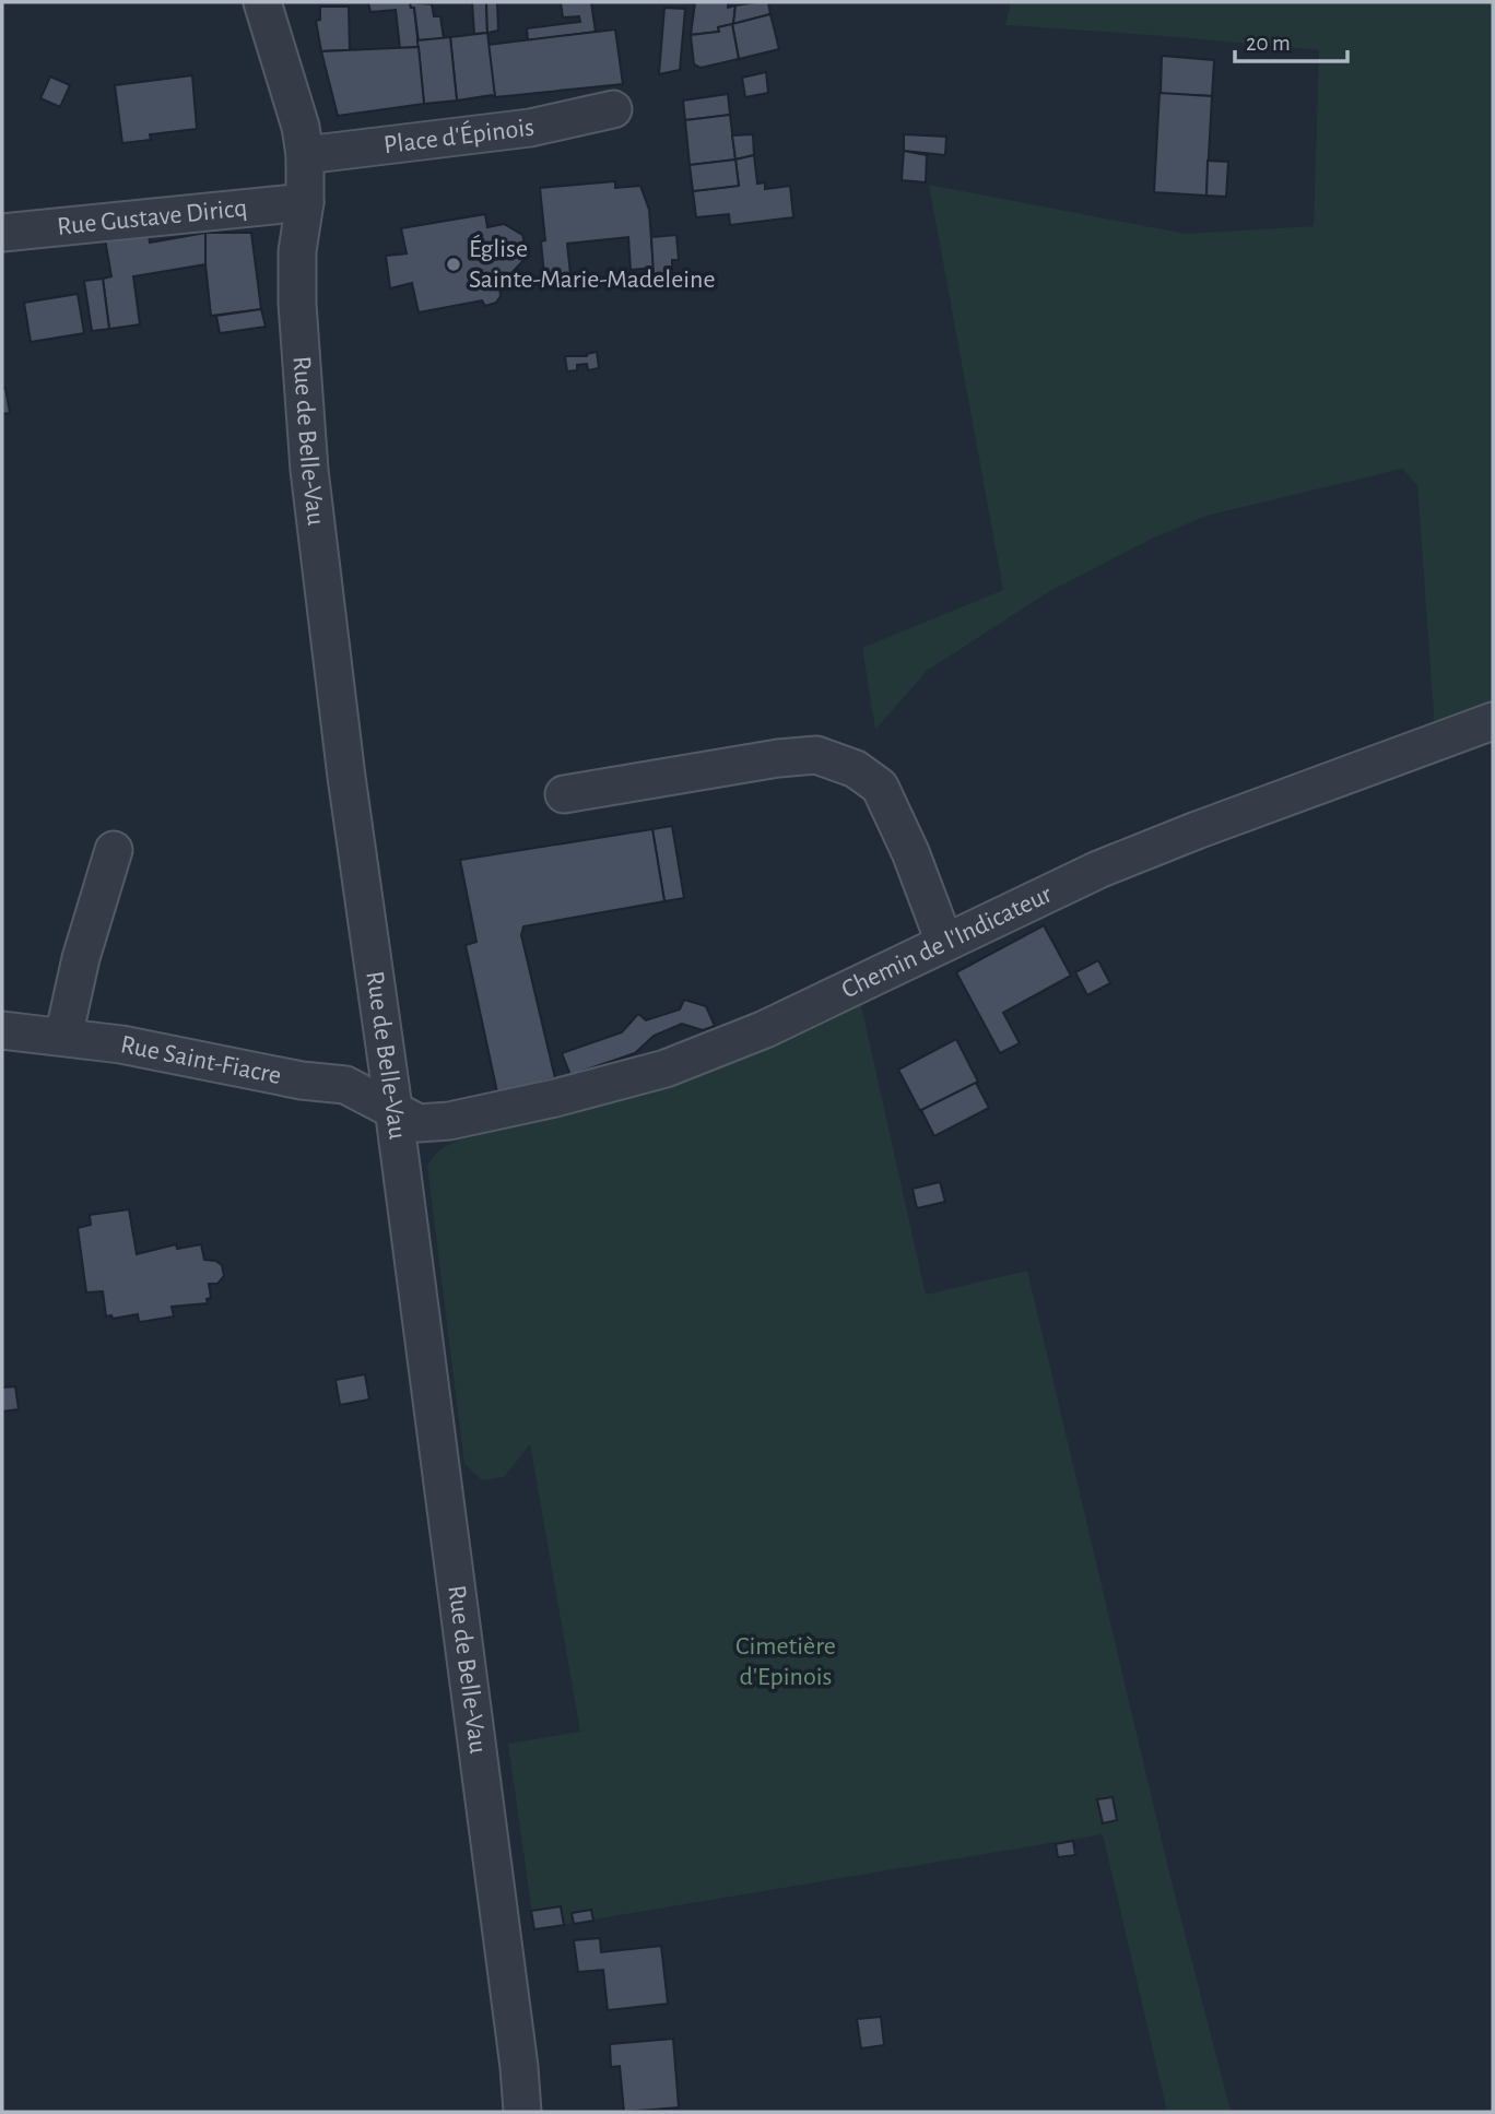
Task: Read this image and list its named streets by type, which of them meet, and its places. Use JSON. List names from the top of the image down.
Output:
{
  "streets": {
    "street": [
      "Place d'Épinois",
      "Rue Gustave Diricq",
      "Rue de Belle-Vau",
      "Chemin de l'Indicateur",
      "Rue Saint-Fiacre"
    ]
  },
  "crossings": [
    ["Place d'Épinois", "Rue de Belle-Vau"],
    ["Rue Gustave Diricq", "Rue de Belle-Vau"],
    ["Rue de Belle-Vau", "Chemin de l'Indicateur"],
    ["Rue de Belle-Vau", "Rue Saint-Fiacre"],
    ["Chemin de l'Indicateur", "Rue Saint-Fiacre"]
  ],
  "parks": ["Cimetière d'Epinois"],
  "places": ["Église Sainte-Marie-Madeleine"],
  "scale_bar": "20 m"
}
